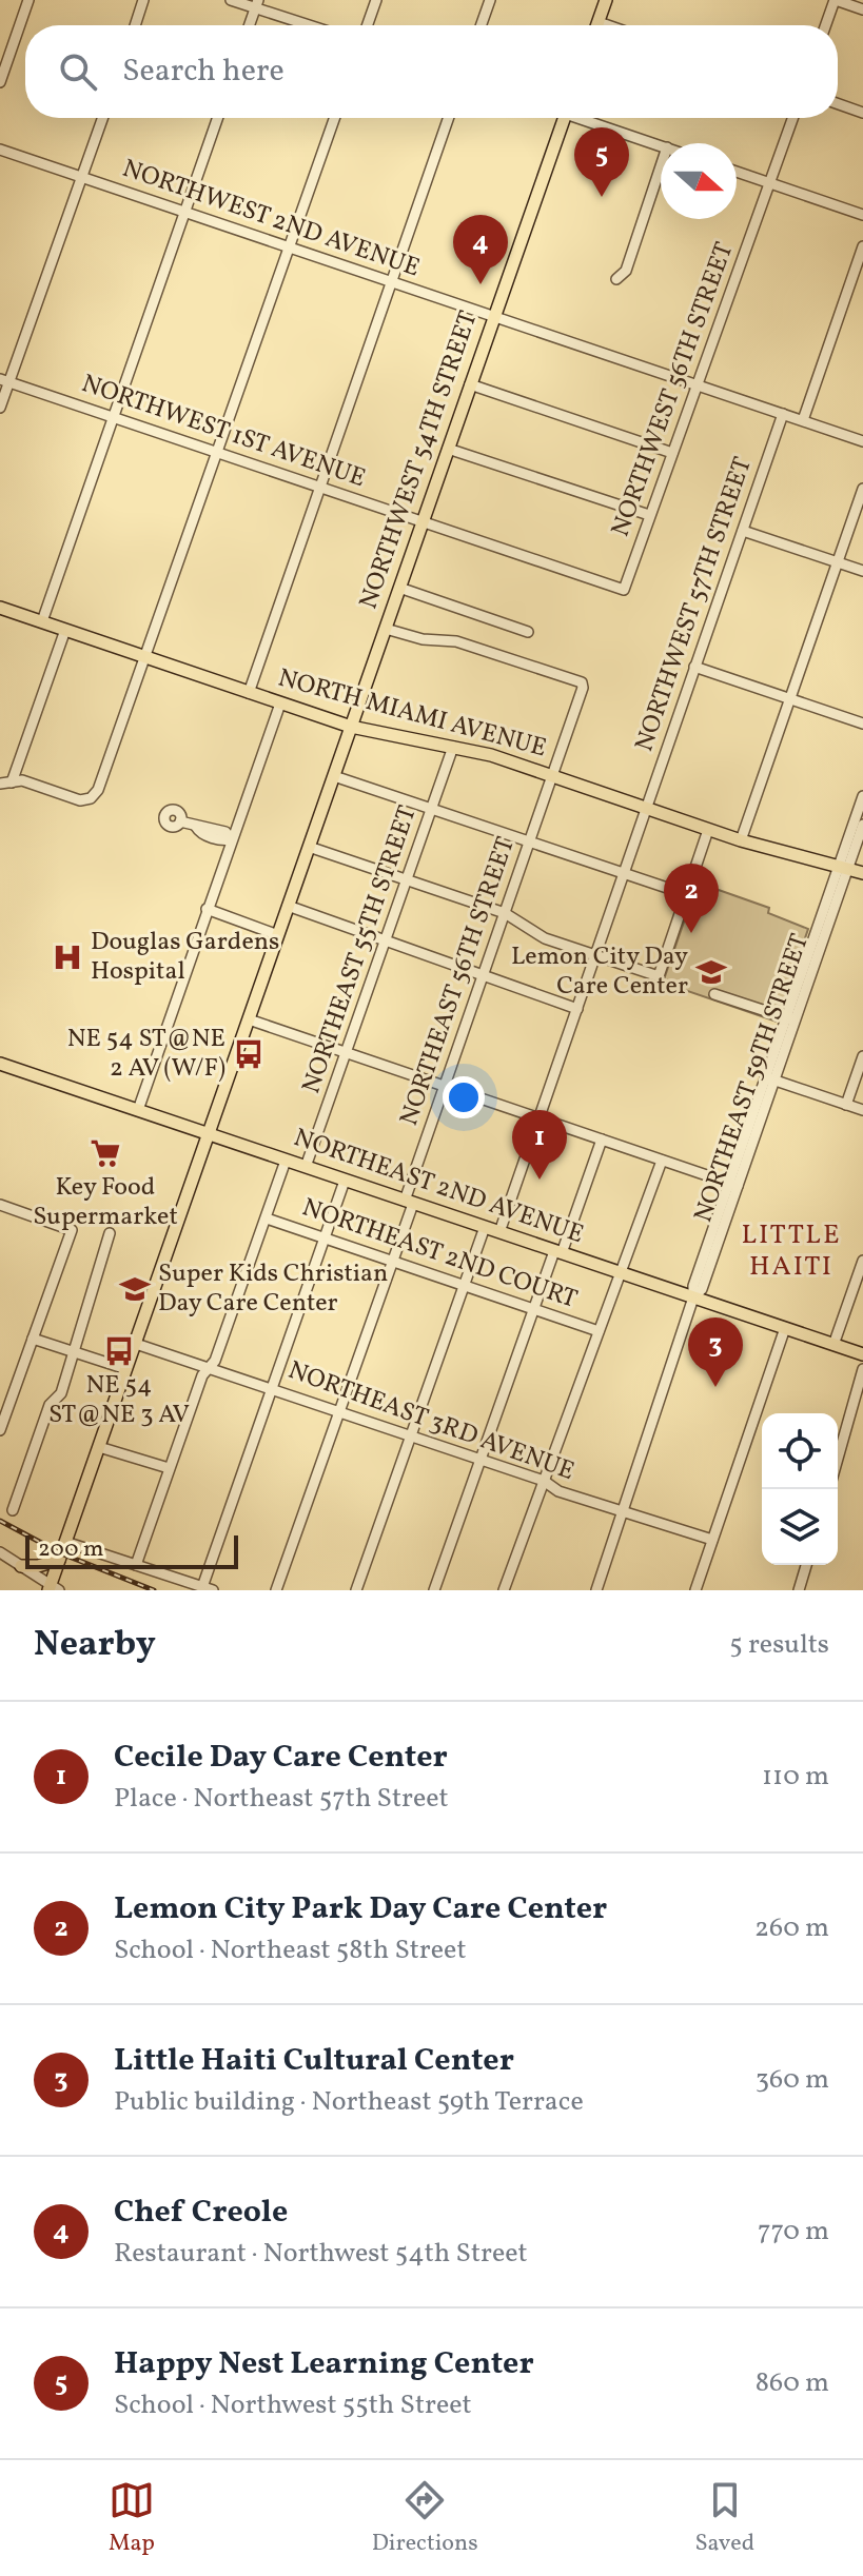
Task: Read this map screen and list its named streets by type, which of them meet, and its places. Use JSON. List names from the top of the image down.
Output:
{
  "streets": {
    "main road": ["NORTHWEST 54TH STREET", "NORTH MIAMI AVENUE", "NORTHEAST 2ND AVENUE"],
    "street": [
      "NORTHWEST 2ND AVENUE",
      "NORTHWEST 56TH STREET",
      "NORTHWEST 1ST AVENUE",
      "NORTHWEST 57TH STREET",
      "NORTHEAST 55TH STREET",
      "NORTHEAST 56TH STREET",
      "NORTHEAST 59TH STREET",
      "NORTHEAST 2ND COURT",
      "NORTHEAST 3RD AVENUE"
    ]
  },
  "crossings": [
    ["NORTHWEST 2ND AVENUE", "NORTHWEST 56TH STREET"],
    ["NORTHWEST 2ND AVENUE", "NORTHWEST 54TH STREET"],
    ["NORTHWEST 2ND AVENUE", "NORTHWEST 57TH STREET"],
    ["NORTHWEST 56TH STREET", "NORTHWEST 1ST AVENUE"],
    ["NORTHWEST 1ST AVENUE", "NORTHWEST 54TH STREET"],
    ["NORTHWEST 54TH STREET", "NORTH MIAMI AVENUE"],
    ["NORTHWEST 54TH STREET", "NORTHEAST 2ND AVENUE"],
    ["NORTHWEST 54TH STREET", "NORTHEAST 3RD AVENUE"],
    ["NORTHWEST 57TH STREET", "NORTH MIAMI AVENUE"],
    ["NORTHWEST 57TH STREET", "NORTHEAST 2ND AVENUE"],
    ["NORTH MIAMI AVENUE", "NORTHEAST 55TH STREET"],
    ["NORTH MIAMI AVENUE", "NORTHEAST 56TH STREET"],
    ["NORTH MIAMI AVENUE", "NORTHEAST 59TH STREET"],
    ["NORTHEAST 55TH STREET", "NORTHEAST 2ND AVENUE"],
    ["NORTHEAST 56TH STREET", "NORTHEAST 2ND AVENUE"],
    ["NORTHEAST 56TH STREET", "NORTHEAST 2ND COURT"],
    ["NORTHEAST 56TH STREET", "NORTHEAST 3RD AVENUE"],
    ["NORTHEAST 59TH STREET", "NORTHEAST 2ND AVENUE"],
    ["NORTHEAST 59TH STREET", "NORTHEAST 3RD AVENUE"]
  ],
  "districts": ["LITTLE HAITI"],
  "places": {
    "hospital": ["Douglas Gardens Hospital"],
    "school or university": ["Lemon City Day Care Center", "Super Kids Christian Day Care Center"],
    "bus stop": ["NE 54 ST@NE 2 AV (W/F)", "NE 54 ST@NE 3 AV"],
    "supermarket": ["Key Food Supermarket"]
  },
  "scale_bar": "200 m",
  "north": "right",
  "page": {
    "search": "Search here",
    "pins": [
      "5",
      "4",
      "2",
      "1",
      "3"
    ],
    "scale": "200 m",
    "heading": ["Nearby", "5 results"],
    "list": [
      {
        "mark": "1",
        "name": "Cecile Day Care Center",
        "note": "Place · Northeast 57th Street",
        "value": "110 m"
      },
      {
        "mark": "2",
        "name": "Lemon City Park Day Care Center",
        "note": "School · Northeast 58th Street",
        "value": "260 m"
      },
      {
        "mark": "3",
        "name": "Little Haiti Cultural Center",
        "note": "Public building · Northeast 59th Terrace",
        "value": "360 m"
      },
      {
        "mark": "4",
        "name": "Chef Creole",
        "note": "Restaurant · Northwest 54th Street",
        "value": "770 m"
      },
      {
        "mark": "5",
        "name": "Happy Nest Learning Center",
        "note": "School · Northwest 55th Street",
        "value": "860 m"
      }
    ],
    "nav": ["Map", "Directions", "Saved"]
  }
}
